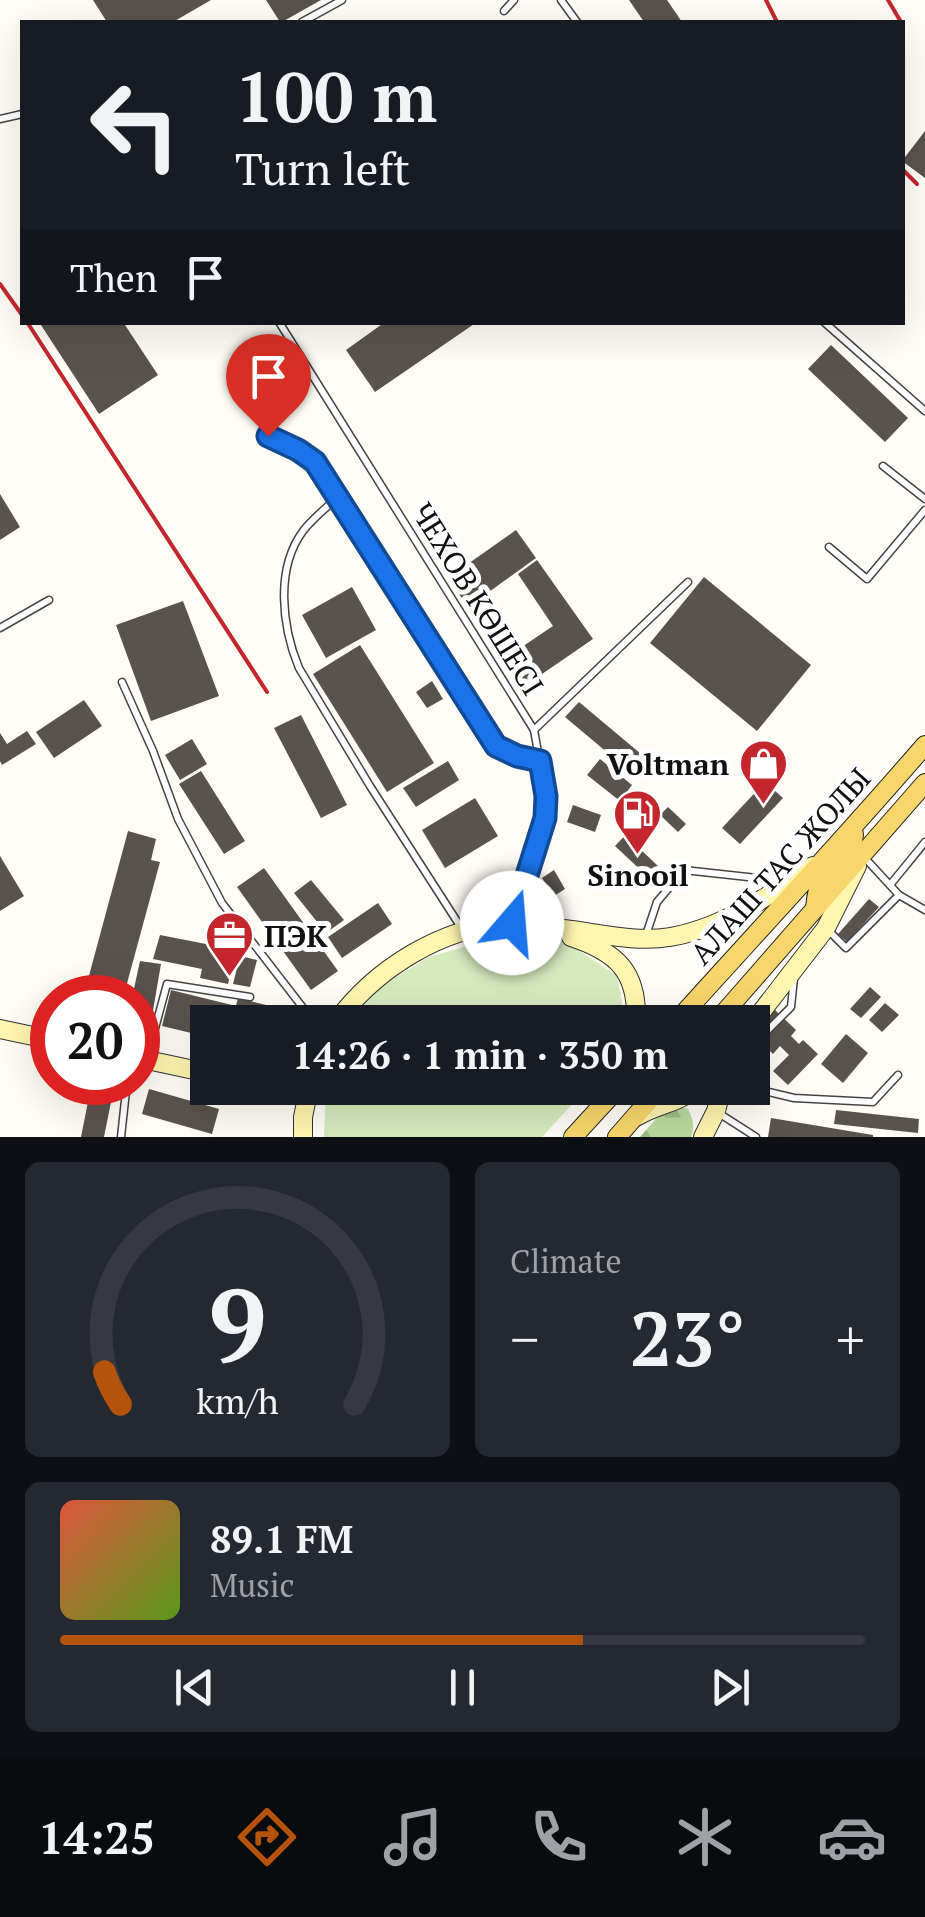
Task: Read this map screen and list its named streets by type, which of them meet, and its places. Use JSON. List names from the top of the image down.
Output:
{
  "streets": {
    "main road": ["АЛАШ ТАС ЖОЛЫ"],
    "lane": ["ЧЕХОВ КӨШЕСІ"]
  },
  "places": {
    "shop": ["Voltman"],
    "fuel station": ["Sinooil"],
    "office": ["ПЭК"]
  },
  "page": {
    "turn": ["100 m", "Turn left"],
    "then": "Then",
    "limit": "20",
    "trip": "14:26 · 1 min · 350 m",
    "tile": "Climate",
    "heat": ["−", "23°", "+"],
    "song": ["89.1 FM", "Music"],
    "tabs": "14:25",
    "gauge": ["9", "km/h"]
  }
}
